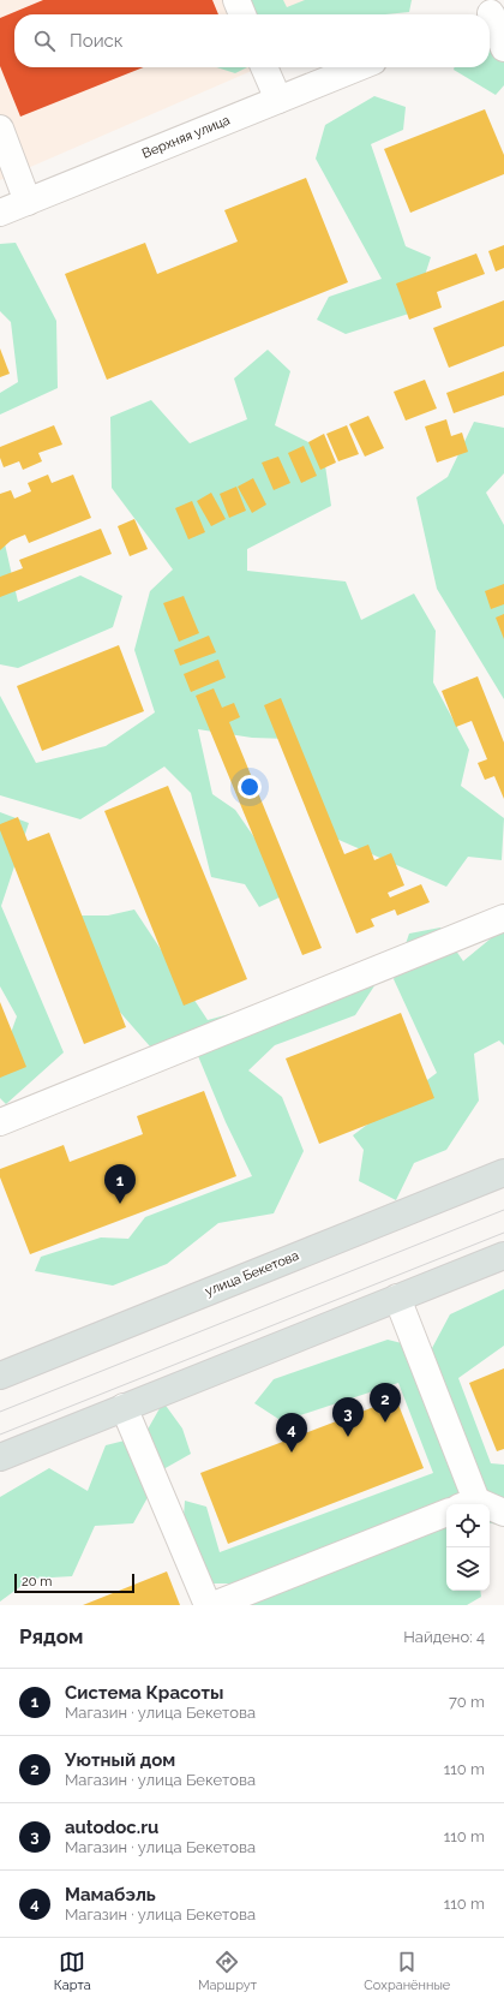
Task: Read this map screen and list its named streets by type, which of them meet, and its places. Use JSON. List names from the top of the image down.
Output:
{
  "streets": {
    "main road": ["улица Бекетова"],
    "street": ["Верхняя улица"]
  },
  "scale_bar": "20 m",
  "page": {
    "search": "Поиск",
    "pins": [
      "1",
      "2",
      "3",
      "4"
    ],
    "scale": "20 m",
    "heading": ["Рядом", "Найдено: 4"],
    "list": [
      {
        "mark": "1",
        "name": "Система Красоты",
        "note": "Магазин · улица Бекетова",
        "value": "70 m"
      },
      {
        "mark": "2",
        "name": "Уютный дом",
        "note": "Магазин · улица Бекетова",
        "value": "110 m"
      },
      {
        "mark": "3",
        "name": "autodoc.ru",
        "note": "Магазин · улица Бекетова",
        "value": "110 m"
      },
      {
        "mark": "4",
        "name": "Мамабэль",
        "note": "Магазин · улица Бекетова",
        "value": "110 m"
      }
    ],
    "nav": ["Карта", "Маршрут", "Сохранённые"]
  }
}
